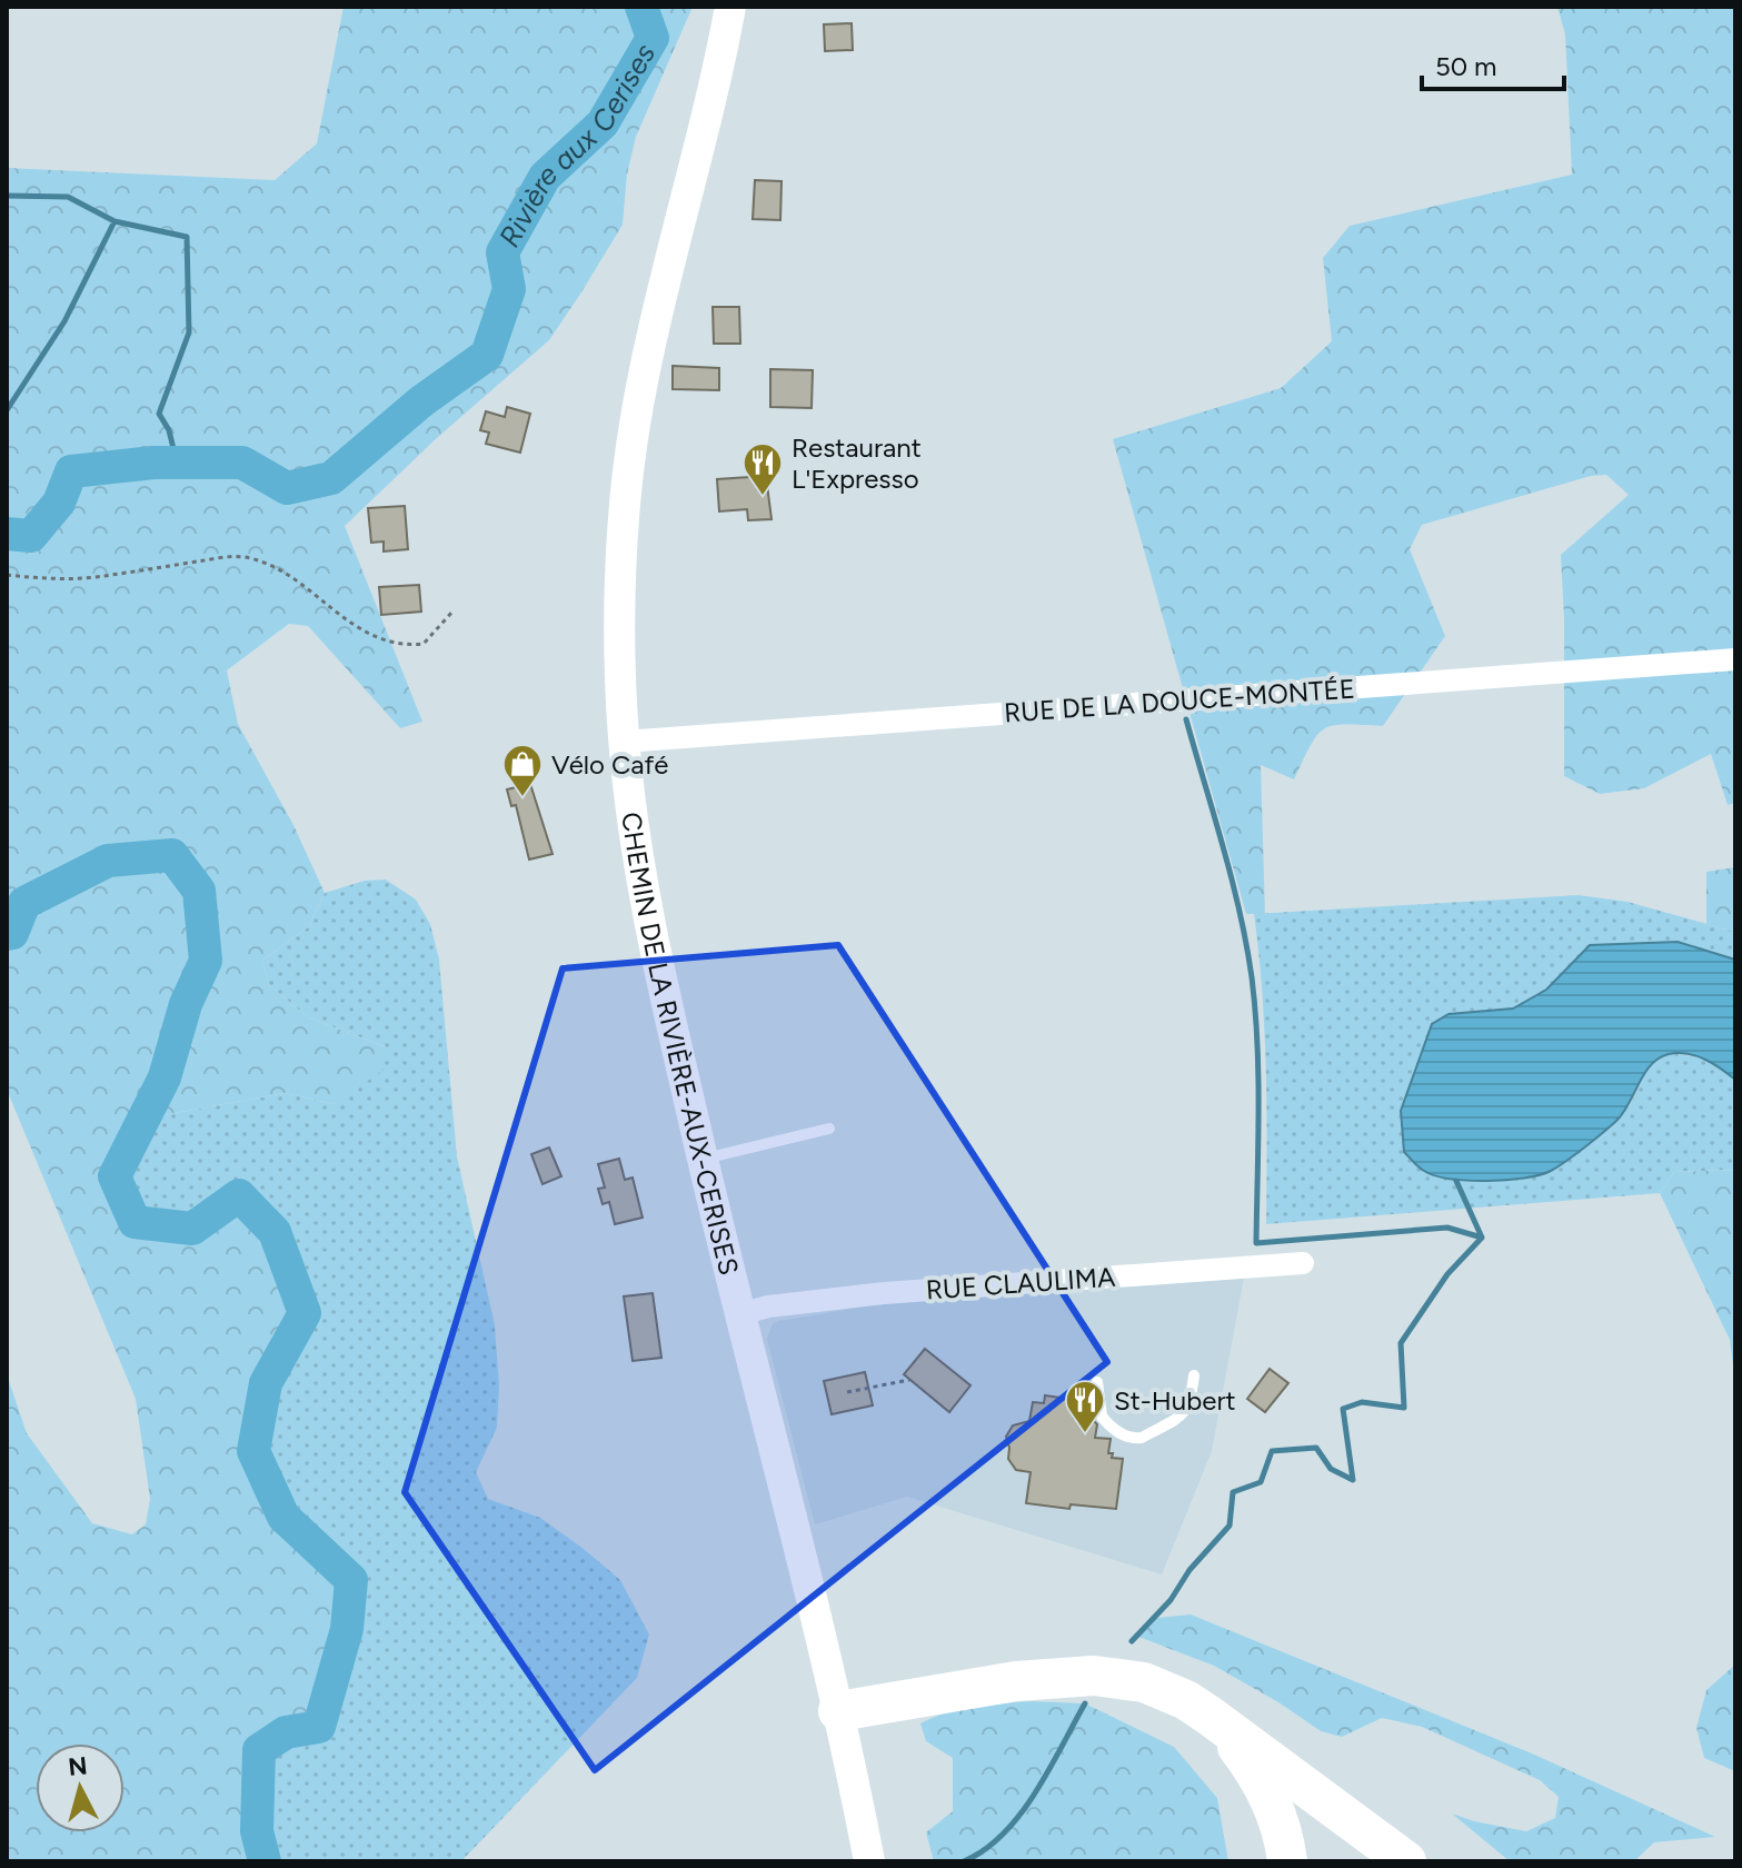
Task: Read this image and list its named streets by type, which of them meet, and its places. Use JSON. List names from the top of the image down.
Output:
{
  "streets": {
    "main road": ["CHEMIN DE LA RIVIÈRE-AUX-CERISES"],
    "street": ["RUE DE LA DOUCE-MONTÉE", "RUE CLAULIMA"]
  },
  "crossings": [
    ["RUE DE LA DOUCE-MONTÉE", "CHEMIN DE LA RIVIÈRE-AUX-CERISES"],
    ["CHEMIN DE LA RIVIÈRE-AUX-CERISES", "RUE CLAULIMA"]
  ],
  "water": ["Rivière aux Cerises"],
  "places": {
    "restaurant": ["Restaurant L'Expresso", "St-Hubert"],
    "shop": ["Vélo Café"]
  },
  "scale_bar": "50 m",
  "north": "top"
}
